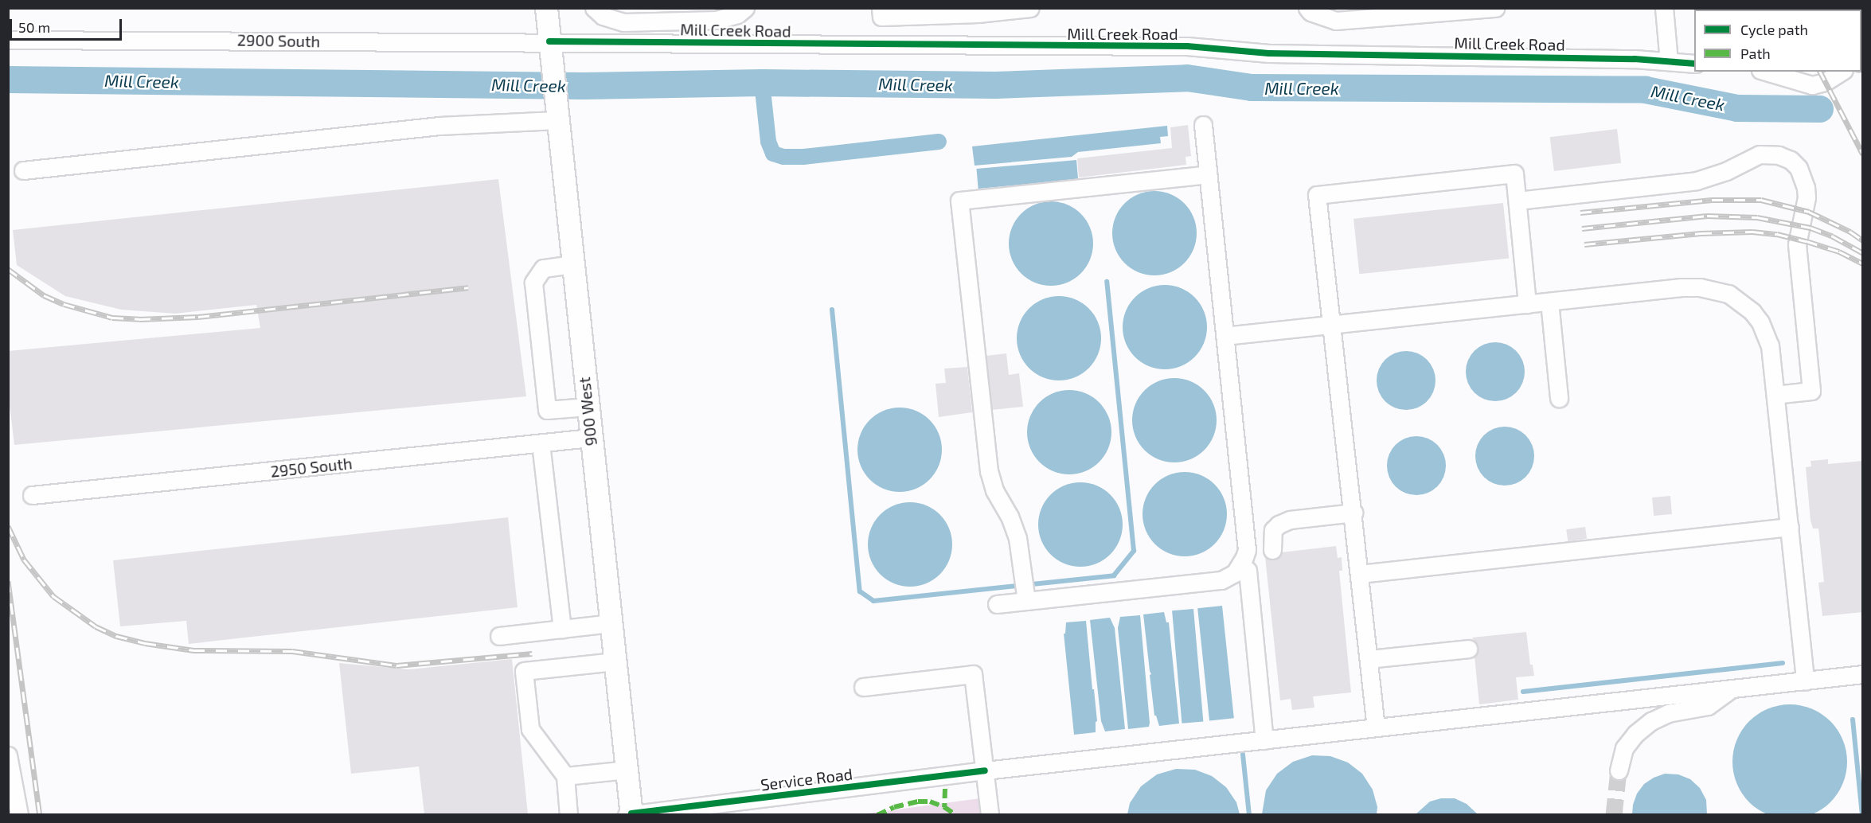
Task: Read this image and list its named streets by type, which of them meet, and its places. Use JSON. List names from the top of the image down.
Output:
{
  "streets": {
    "main road": ["900 West"],
    "street": [
      "Mill Creek Road",
      "2900 South",
      "2950 South",
      "Service Road"
    ]
  },
  "crossings": [
    ["Mill Creek Road", "2900 South"],
    ["Mill Creek Road", "900 West"],
    ["2900 South", "900 West"],
    ["900 West", "2950 South"],
    ["900 West", "Service Road"]
  ],
  "water": ["Mill Creek"],
  "legend": ["Cycle path", "Path"],
  "scale_bar": "50 m"
}
